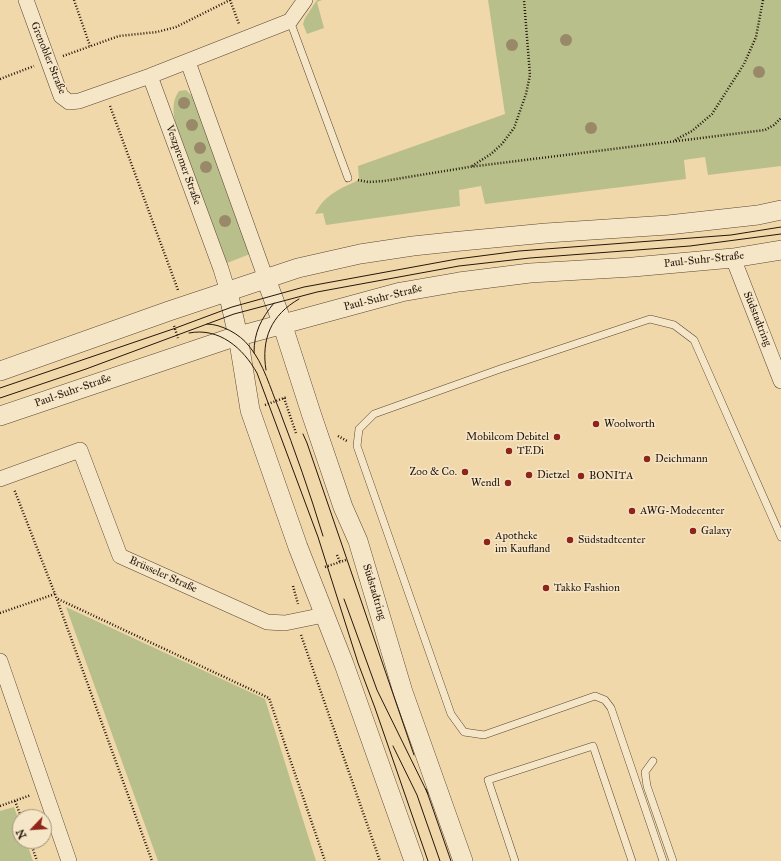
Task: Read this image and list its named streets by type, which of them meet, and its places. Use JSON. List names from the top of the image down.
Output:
{
  "streets": {
    "street": [
      "Grenobler Straße",
      "Veszpremer Straße",
      "Paul-Suhr-Straße",
      "Südstadtring",
      "Brüsseler Straße"
    ]
  },
  "crossings": [
    ["Grenobler Straße", "Veszpremer Straße"],
    ["Paul-Suhr-Straße", "Südstadtring"]
  ],
  "places": [
    "Woolworth",
    "Mobilcom Debitel",
    "TEDi",
    "Deichmann",
    "Zoo & Co.",
    "Dietzel",
    "BONITA",
    "Wendl",
    "AWG-Modecenter",
    "Galaxy",
    "Südstadtcenter",
    "Apotheke im Kaufland",
    "Takko Fashion"
  ],
  "north": "bottom left"
}
